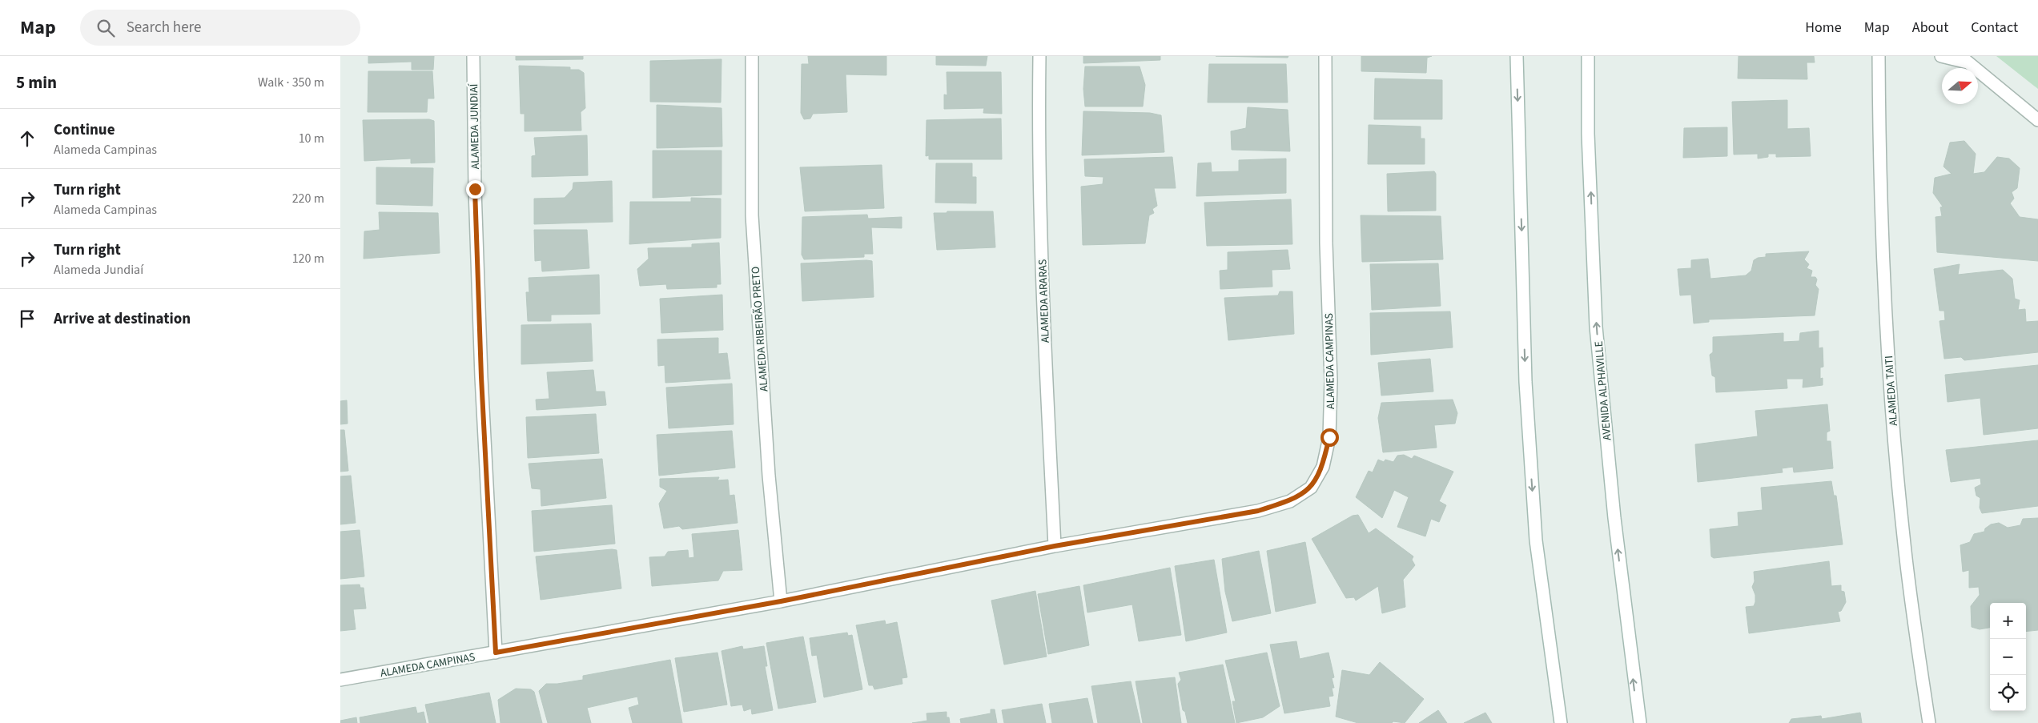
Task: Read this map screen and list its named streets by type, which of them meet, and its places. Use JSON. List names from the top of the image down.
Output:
{
  "streets": {
    "street": [
      "ALAMEDA JUNDIAÍ",
      "ALAMEDA ARARAS",
      "ALAMEDA RIBEIRÃO PRETO",
      "ALAMEDA CAMPINAS",
      "AVENIDA ALPHAVILLE",
      "ALAMEDA TAITI"
    ]
  },
  "crossings": [
    ["ALAMEDA JUNDIAÍ", "ALAMEDA CAMPINAS"],
    ["ALAMEDA ARARAS", "ALAMEDA CAMPINAS"],
    ["ALAMEDA RIBEIRÃO PRETO", "ALAMEDA CAMPINAS"]
  ],
  "north": "right",
  "page": {
    "header": "Map",
    "search": "Search here",
    "nav": [
      "Home",
      "Map",
      "About",
      "Contact"
    ],
    "heading": ["5 min", "Walk · 350 m"],
    "list": [
      ["Continue", "Alameda Campinas", "10 m"],
      ["Turn right", "Alameda Campinas", "220 m"],
      ["Turn right", "Alameda Jundiaí", "120 m"],
      "Arrive at destination"
    ],
    "map_buttons": ["+", "−"]
  }
}
